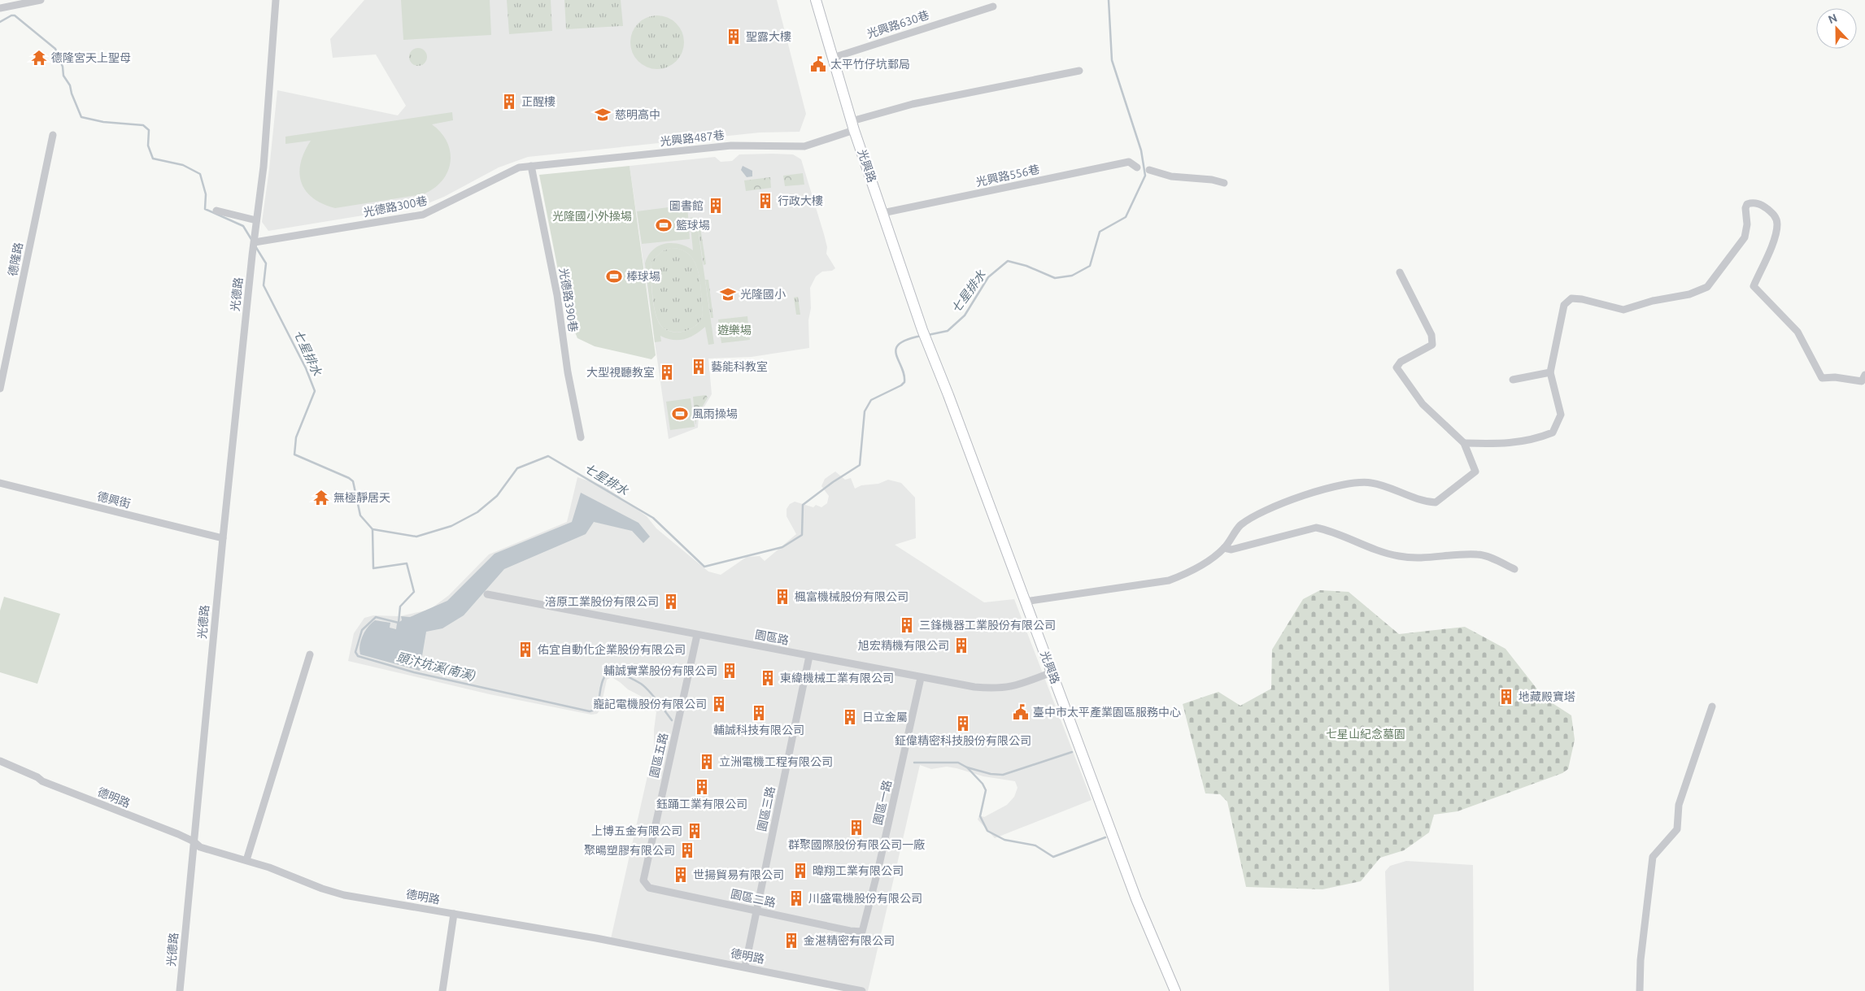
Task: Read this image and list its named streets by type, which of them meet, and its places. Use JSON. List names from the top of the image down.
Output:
{
  "streets": {
    "main road": ["光興路"],
    "street": [
      "光興路630巷",
      "光興路487巷",
      "光興路556巷",
      "光德路300巷",
      "德隆路",
      "光德路",
      "光德路390巷",
      "德興街",
      "園區路",
      "園區五路",
      "德明路",
      "園區一路",
      "園區三路",
      "園區二路"
    ]
  },
  "crossings": [
    ["光興路630巷", "光興路"],
    ["光興路487巷", "光興路"],
    ["光興路487巷", "光德路300巷"],
    ["光興路487巷", "光德路390巷"],
    ["光興路", "光興路556巷"],
    ["光興路", "園區路"],
    ["光德路300巷", "光德路"],
    ["光德路300巷", "光德路390巷"],
    ["光德路", "德興街"],
    ["光德路", "德明路"],
    ["園區路", "園區五路"],
    ["園區路", "園區一路"],
    ["園區路", "園區三路"],
    ["園區五路", "園區二路"],
    ["德明路", "園區三路"],
    ["園區一路", "園區二路"],
    ["園區三路", "園區二路"]
  ],
  "water": ["七星排水", "頭汴坑溪(南溪)"],
  "parks": ["光隆國小外操場", "遊樂場", "七星山紀念墓園"],
  "places": {
    "building": [
      "聖露大樓",
      "正醒樓",
      "行政大樓",
      "圖書館",
      "藝能科教室",
      "大型視聽教室",
      "楓富機械股份有限公司",
      "涪原工業股份有限公司",
      "三鋒機器工業股份有限公司",
      "旭宏精機有限公司",
      "佑宜自動化企業股份有限公司",
      "輔誠實業股份有限公司",
      "東緯機械工業有限公司",
      "地藏殿寶塔",
      "巃記電機股份有限公司",
      "輔誠科技有限公司",
      "日立金屬",
      "鉦偉精密科技股份有限公司",
      "立洲電機工程有限公司",
      "鈺踊工業有限公司",
      "群聚國際股份有限公司一廠",
      "上博五金有限公司",
      "聚暘塑膠有限公司",
      "暐翔工業有限公司",
      "世揚貿易有限公司",
      "川盛電機股份有限公司",
      "金湛精密有限公司"
    ],
    "temple": ["德隆宮天上聖母", "無極靜居天"],
    "public building": ["太平竹仔坑郵局", "臺中市太平產業園區服務中心"],
    "school or university": ["慈明高中", "光隆國小"],
    "sports": ["籃球場", "棒球場", "風雨操場"]
  },
  "north": "top"
}
